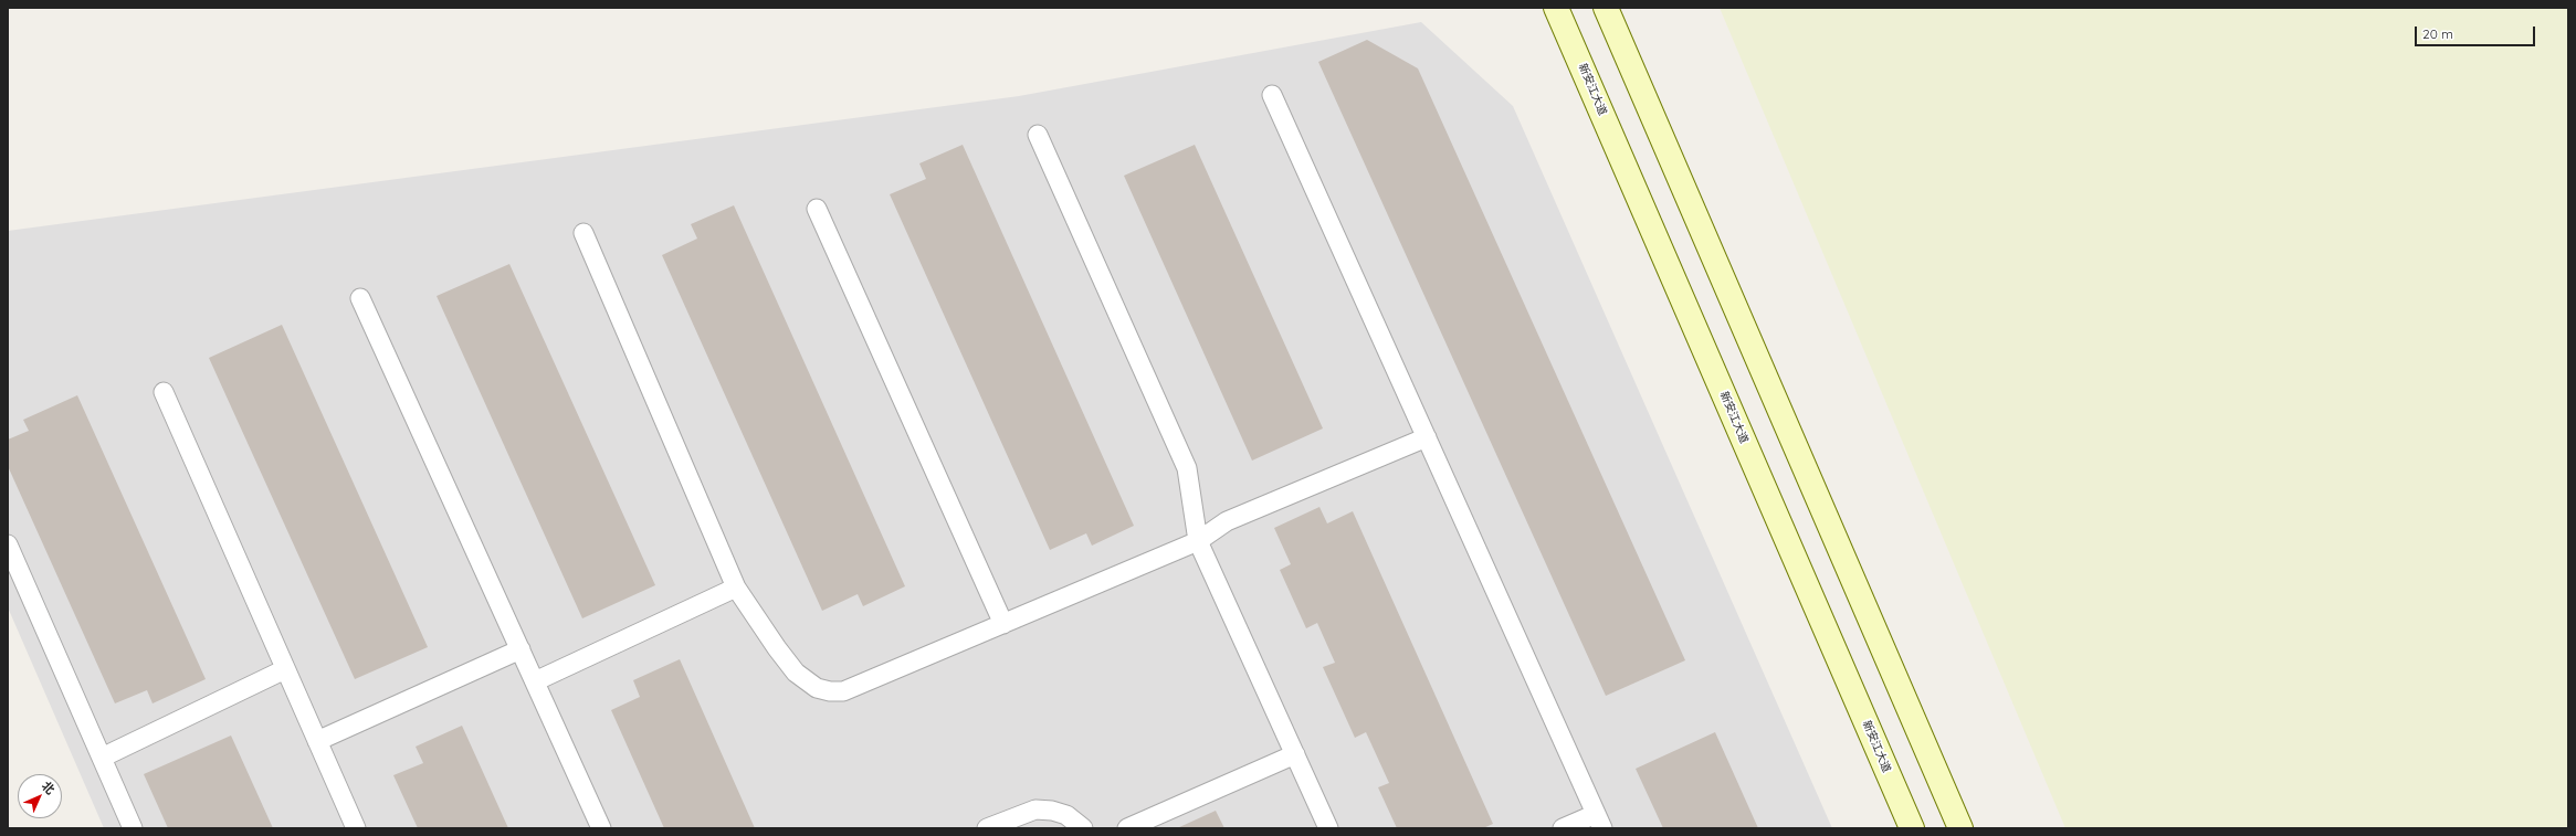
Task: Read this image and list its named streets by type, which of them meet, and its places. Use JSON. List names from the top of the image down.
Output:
{
  "streets": {
    "main road": ["新安江大道"]
  },
  "scale_bar": "20 m",
  "north": "top right"
}
